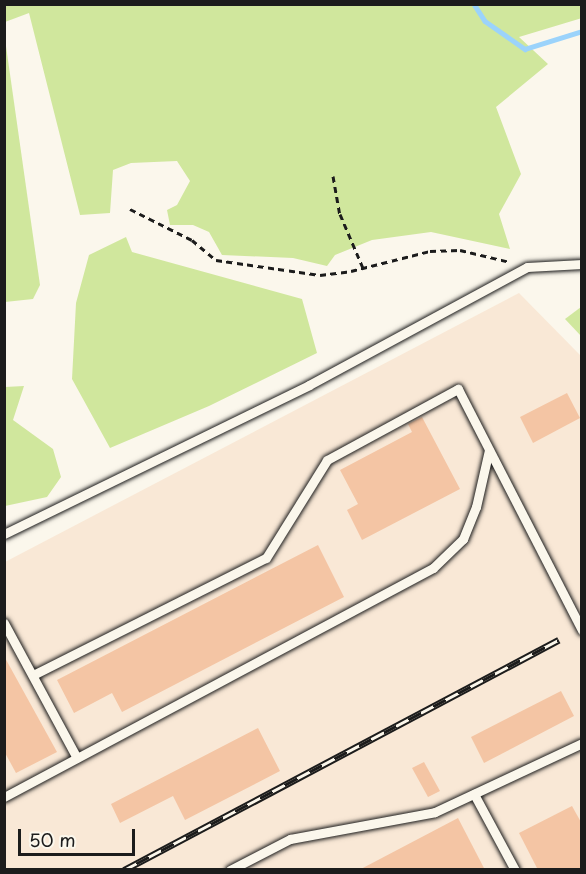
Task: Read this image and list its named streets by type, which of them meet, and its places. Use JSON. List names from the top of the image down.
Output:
{
  "scale_bar": "50 m"
}
